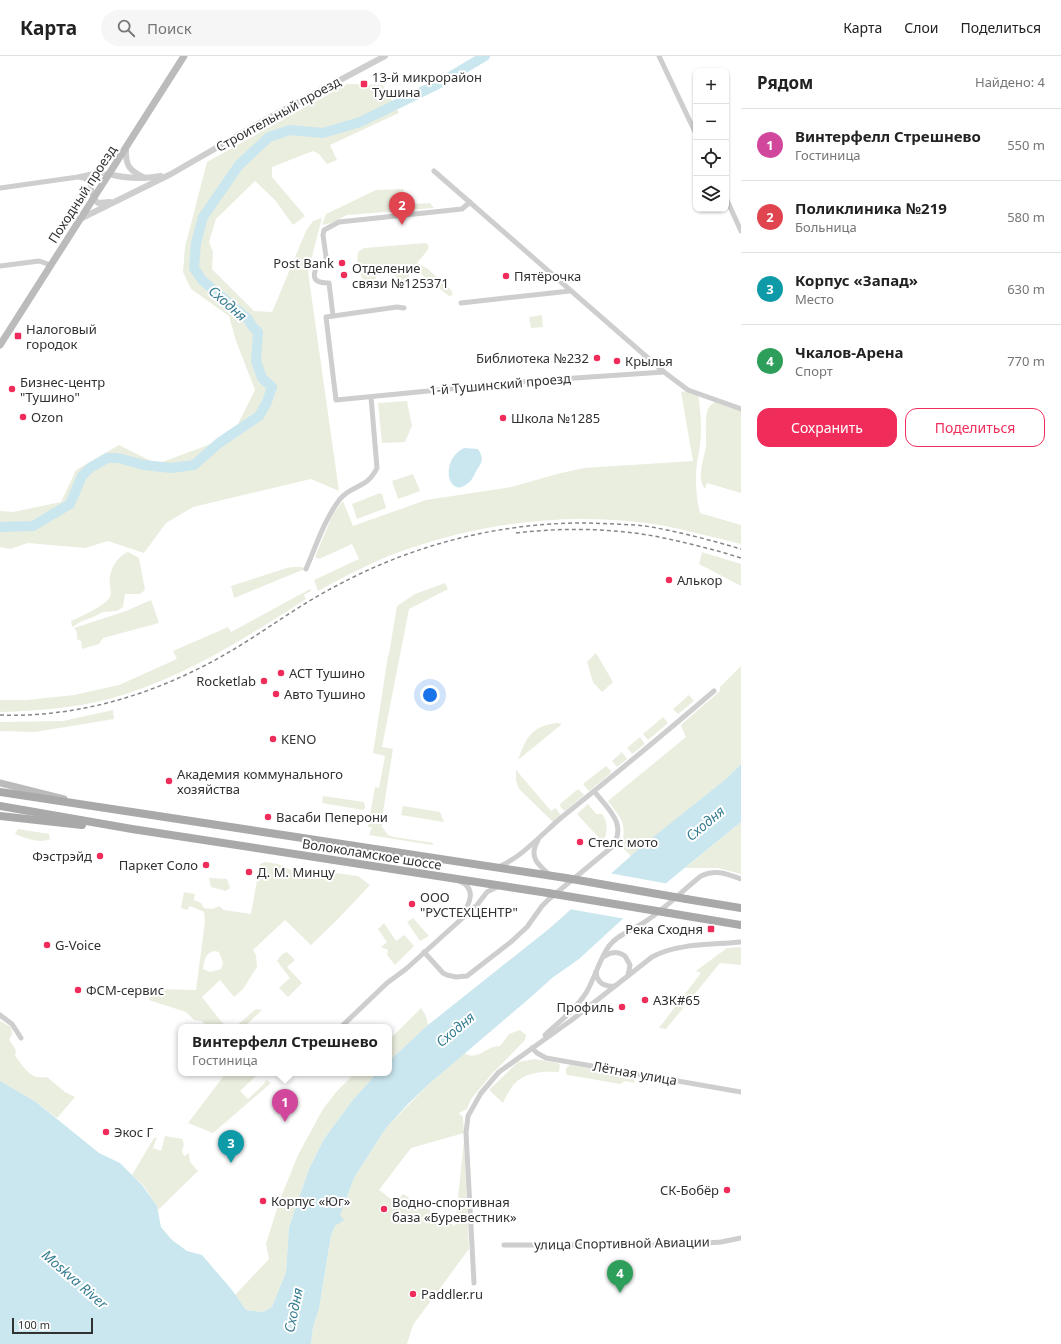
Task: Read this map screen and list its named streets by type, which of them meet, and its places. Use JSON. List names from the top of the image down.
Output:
{
  "streets": {
    "main road": ["Походный проезд", "Волоколамское шоссе"],
    "street": [
      "Строительный проезд",
      "1-й Тушинский проезд",
      "Лётная улица",
      "улица Спортивной Авиации"
    ]
  },
  "crossings": [
    ["Строительный проезд", "Походный проезд"]
  ],
  "water": ["Сходня", "Moskva River"],
  "places": {
    "transit": ["13-й микрорайон Тушина", "Налоговый городок", "Река Сходня"],
    "other": [
      "Post Bank",
      "Отделение связи №125371",
      "Пятёрочка",
      "Библиотека №232",
      "Крылья",
      "Бизнес-центр \"Тушино\"",
      "Ozon",
      "Школа №1285",
      "Алькор",
      "АСТ Тушино",
      "Rocketlab",
      "Авто Тушино",
      "KENO",
      "Академия коммунального хозяйства",
      "Васаби Пеперони",
      "Стелс мото",
      "Фэстрэйд",
      "Паркет Соло",
      "Д. М. Минцу",
      "ООО \"РУСТЕХЦЕНТР\"",
      "G-Voice",
      "ФСМ-сервис",
      "АЗК#65",
      "Профиль",
      "Экос Г",
      "СК-Бобёр",
      "Корпус «Юг»",
      "Водно-спортивная база «Буревестник»",
      "Paddler.ru"
    ]
  },
  "scale_bar": "100 m",
  "page": {
    "header": "Карта",
    "search": "Поиск",
    "nav": ["Карта", "Слои", "Поделиться"],
    "heading": ["Рядом", "Найдено: 4"],
    "map_buttons": ["+", "−"],
    "list": [
      {
        "mark": "1",
        "name": "Винтерфелл Стрешнево",
        "note": "Гостиница",
        "value": "550 m"
      },
      {
        "mark": "2",
        "name": "Поликлиника №219",
        "note": "Больница",
        "value": "580 m"
      },
      {
        "mark": "3",
        "name": "Корпус «Запад»",
        "note": "Место",
        "value": "630 m"
      },
      {
        "mark": "4",
        "name": "Чкалов-Арена",
        "note": "Спорт",
        "value": "770 m"
      }
    ],
    "pins": [
      "2",
      "1",
      "3",
      "4"
    ],
    "buttons": ["Сохранить", "Поделиться"],
    "popup": ["Винтерфелл Стрешнево", "Гостиница"],
    "scale": "100 m"
  }
}
